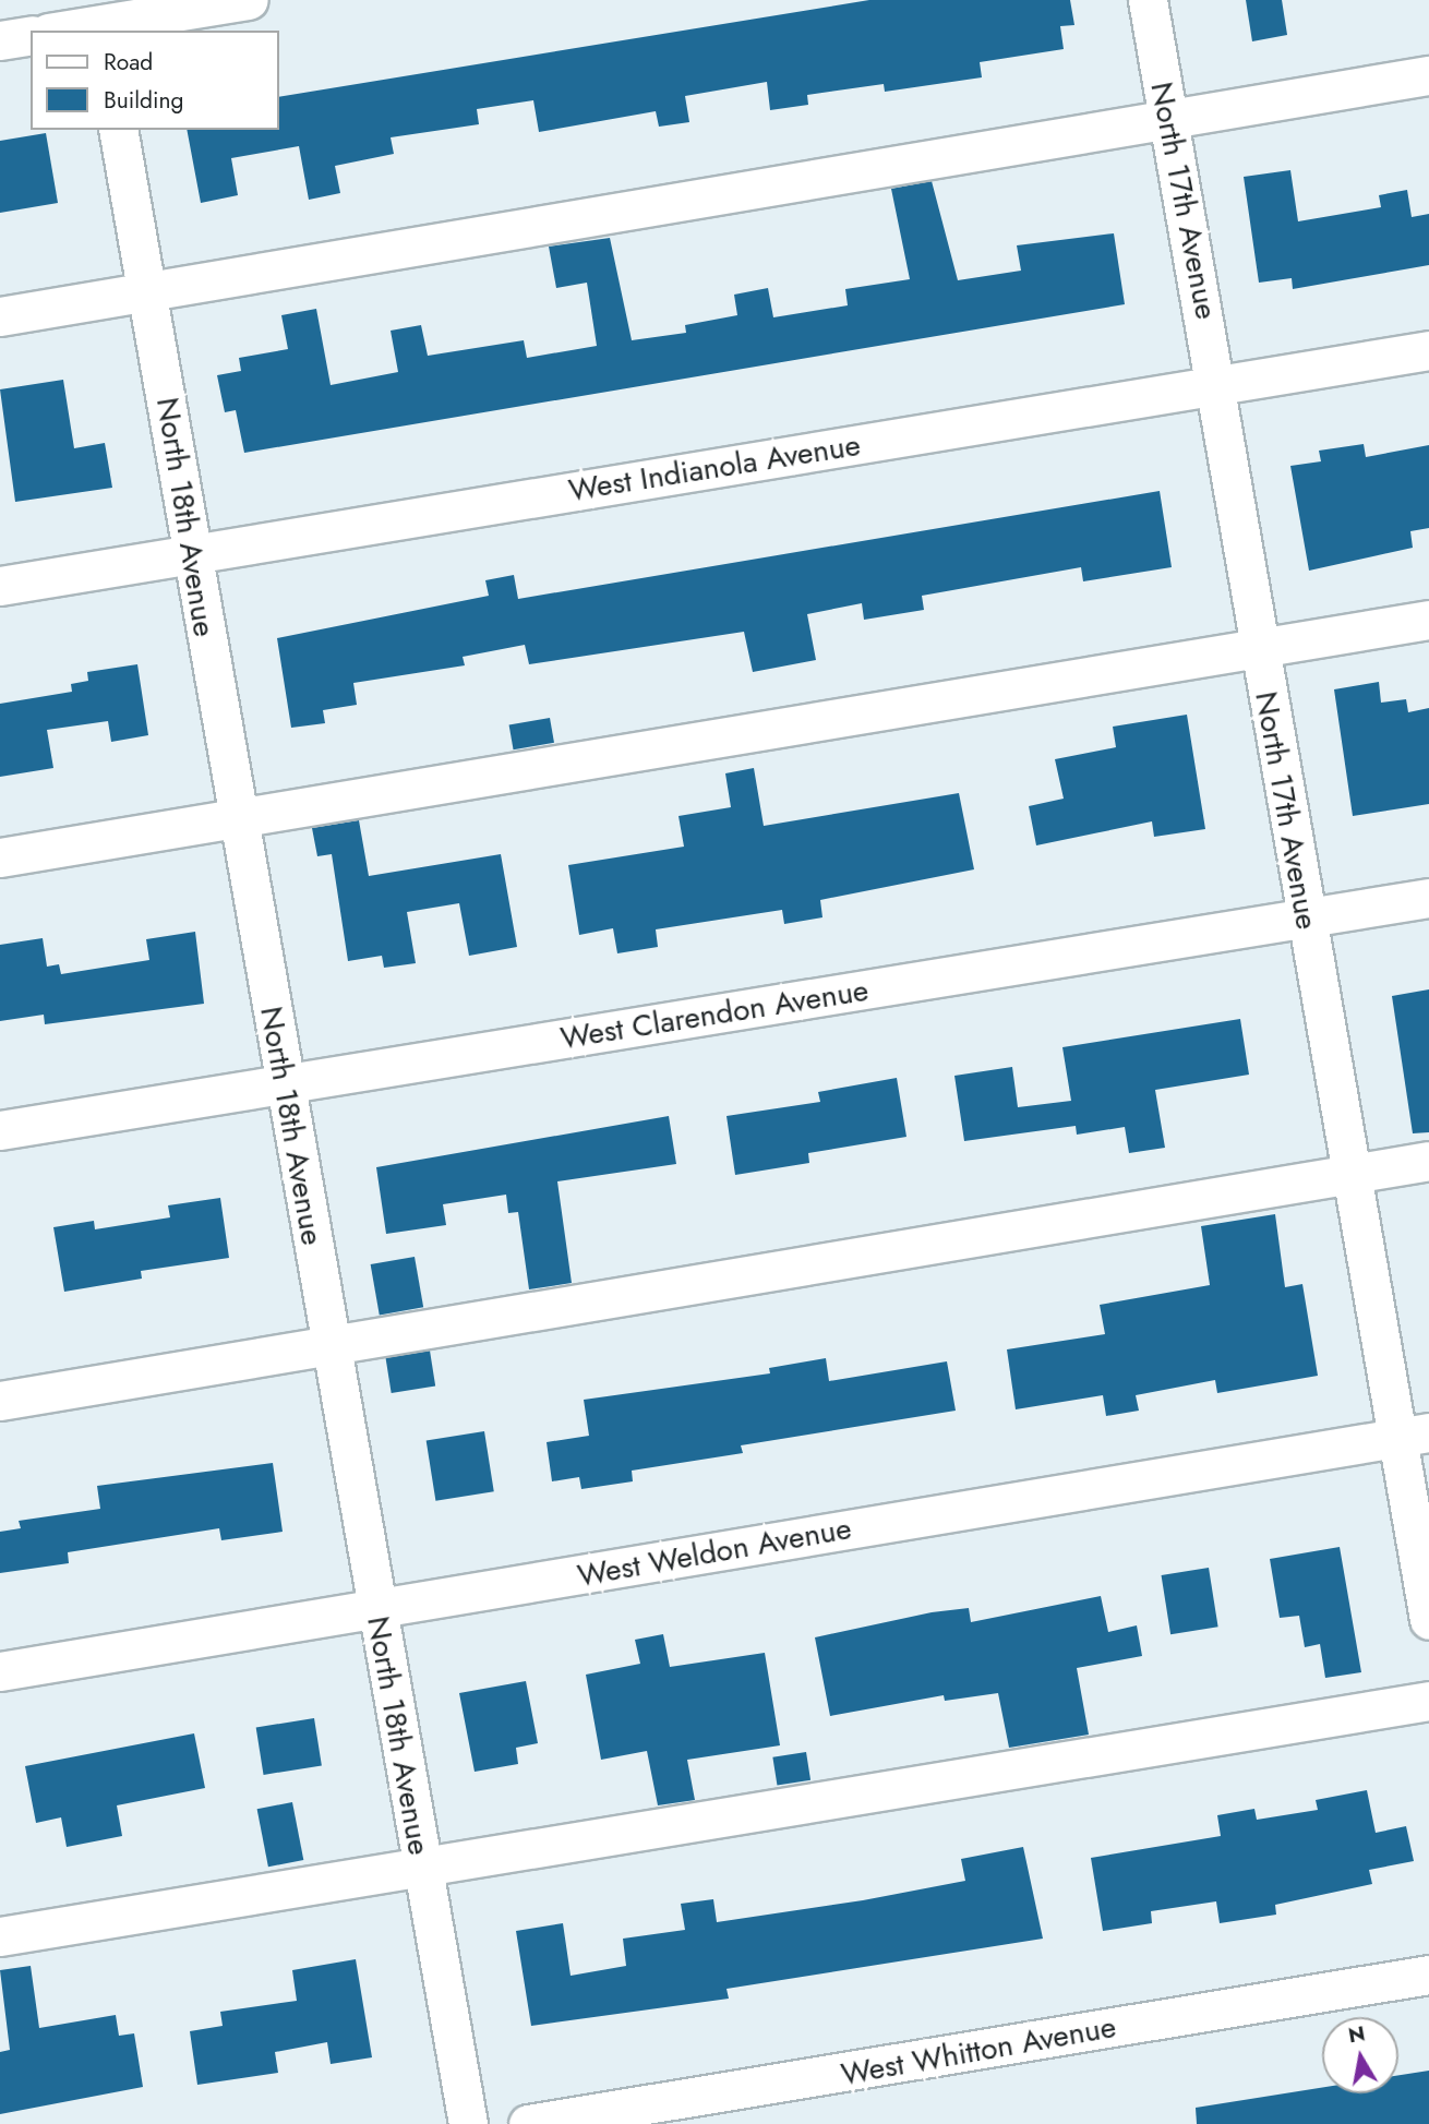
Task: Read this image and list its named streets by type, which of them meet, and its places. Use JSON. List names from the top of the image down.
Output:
{
  "streets": {
    "street": [
      "North 17th Avenue",
      "West Indianola Avenue",
      "North 18th Avenue",
      "West Clarendon Avenue",
      "West Weldon Avenue",
      "West Whitton Avenue"
    ]
  },
  "crossings": [
    ["North 17th Avenue", "West Indianola Avenue"],
    ["North 17th Avenue", "West Clarendon Avenue"],
    ["North 17th Avenue", "West Weldon Avenue"],
    ["West Indianola Avenue", "North 18th Avenue"],
    ["North 18th Avenue", "West Clarendon Avenue"],
    ["North 18th Avenue", "West Weldon Avenue"]
  ],
  "legend": ["Road", "Building"],
  "north": "top"
}
